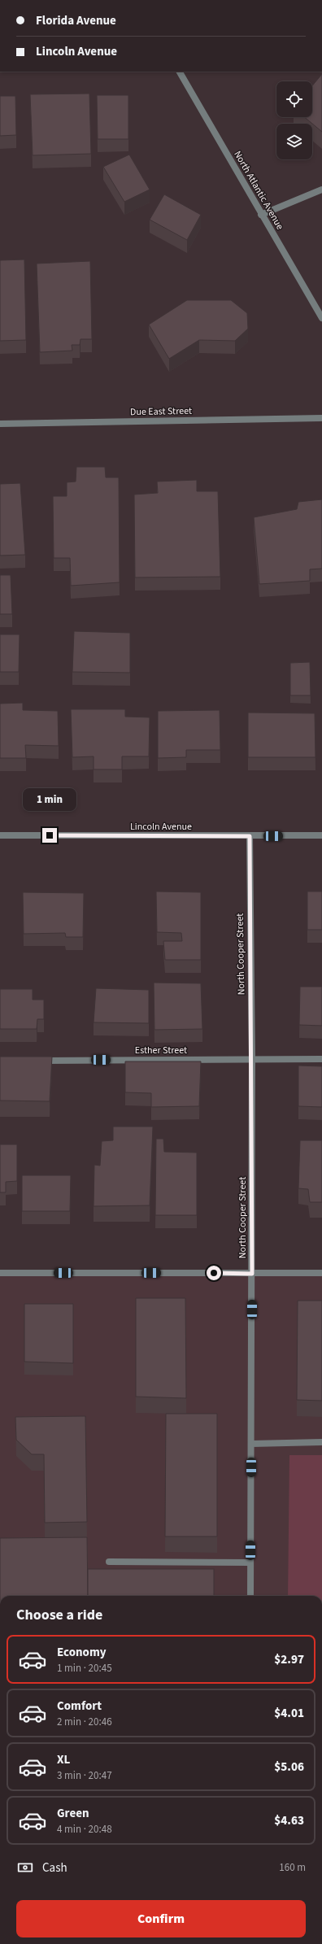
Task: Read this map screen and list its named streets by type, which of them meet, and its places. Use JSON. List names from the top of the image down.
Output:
{
  "streets": {
    "street": [
      "North Atlantic Avenue",
      "Due East Street",
      "Lincoln Avenue",
      "North Cooper Street",
      "Esther Street"
    ]
  },
  "crossings": [
    ["Lincoln Avenue", "North Cooper Street"],
    ["North Cooper Street", "Esther Street"]
  ],
  "page": {
    "banner": ["Florida Avenue", "Lincoln Avenue"],
    "bubble": "1 min",
    "heading": "Choose a ride",
    "list": [
      {
        "name": "Economy",
        "note": "1 min · 20:45",
        "value": "$2.97"
      },
      {
        "name": "Comfort",
        "note": "2 min · 20:46",
        "value": "$4.01"
      },
      {
        "name": "XL",
        "note": "3 min · 20:47",
        "value": "$5.06"
      },
      {
        "name": "Green",
        "note": "4 min · 20:48",
        "value": "$4.63"
      }
    ],
    "pay": ["Cash", "160 m"],
    "buttons": "Confirm"
  }
}
